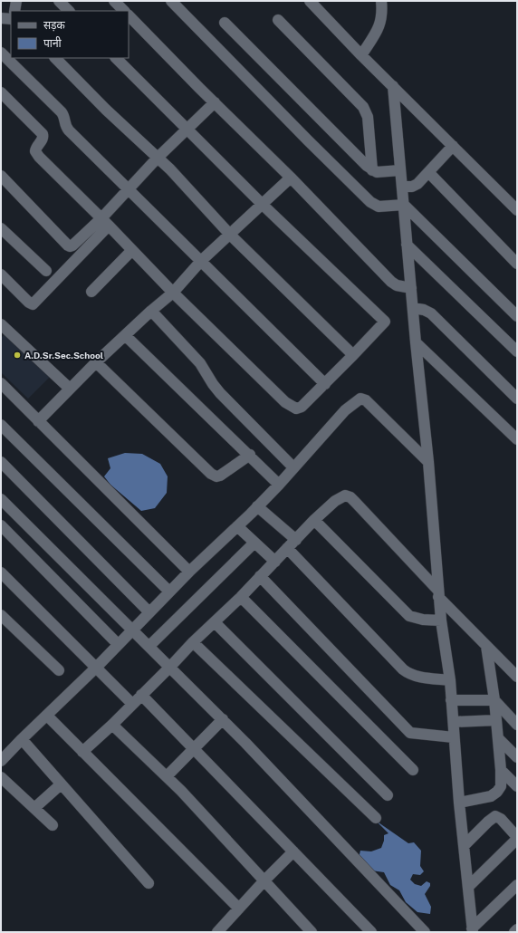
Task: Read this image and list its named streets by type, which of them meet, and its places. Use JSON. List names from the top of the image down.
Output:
{
  "places": ["A.D.Sr.Sec.School"],
  "legend": ["सड़क", "पानी"]
}
